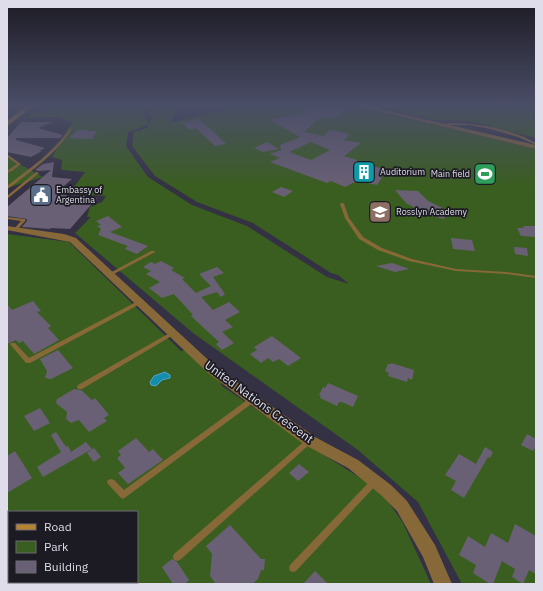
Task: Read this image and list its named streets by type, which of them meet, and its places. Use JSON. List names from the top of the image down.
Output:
{
  "streets": {
    "street": ["United Nations Crescent"]
  },
  "places": {
    "building": ["Auditorium"],
    "sports": ["Main field"],
    "public building": ["Embassy of Argentina"],
    "school or university": ["Rosslyn Academy"]
  },
  "legend": ["Road", "Park", "Building"]
}
